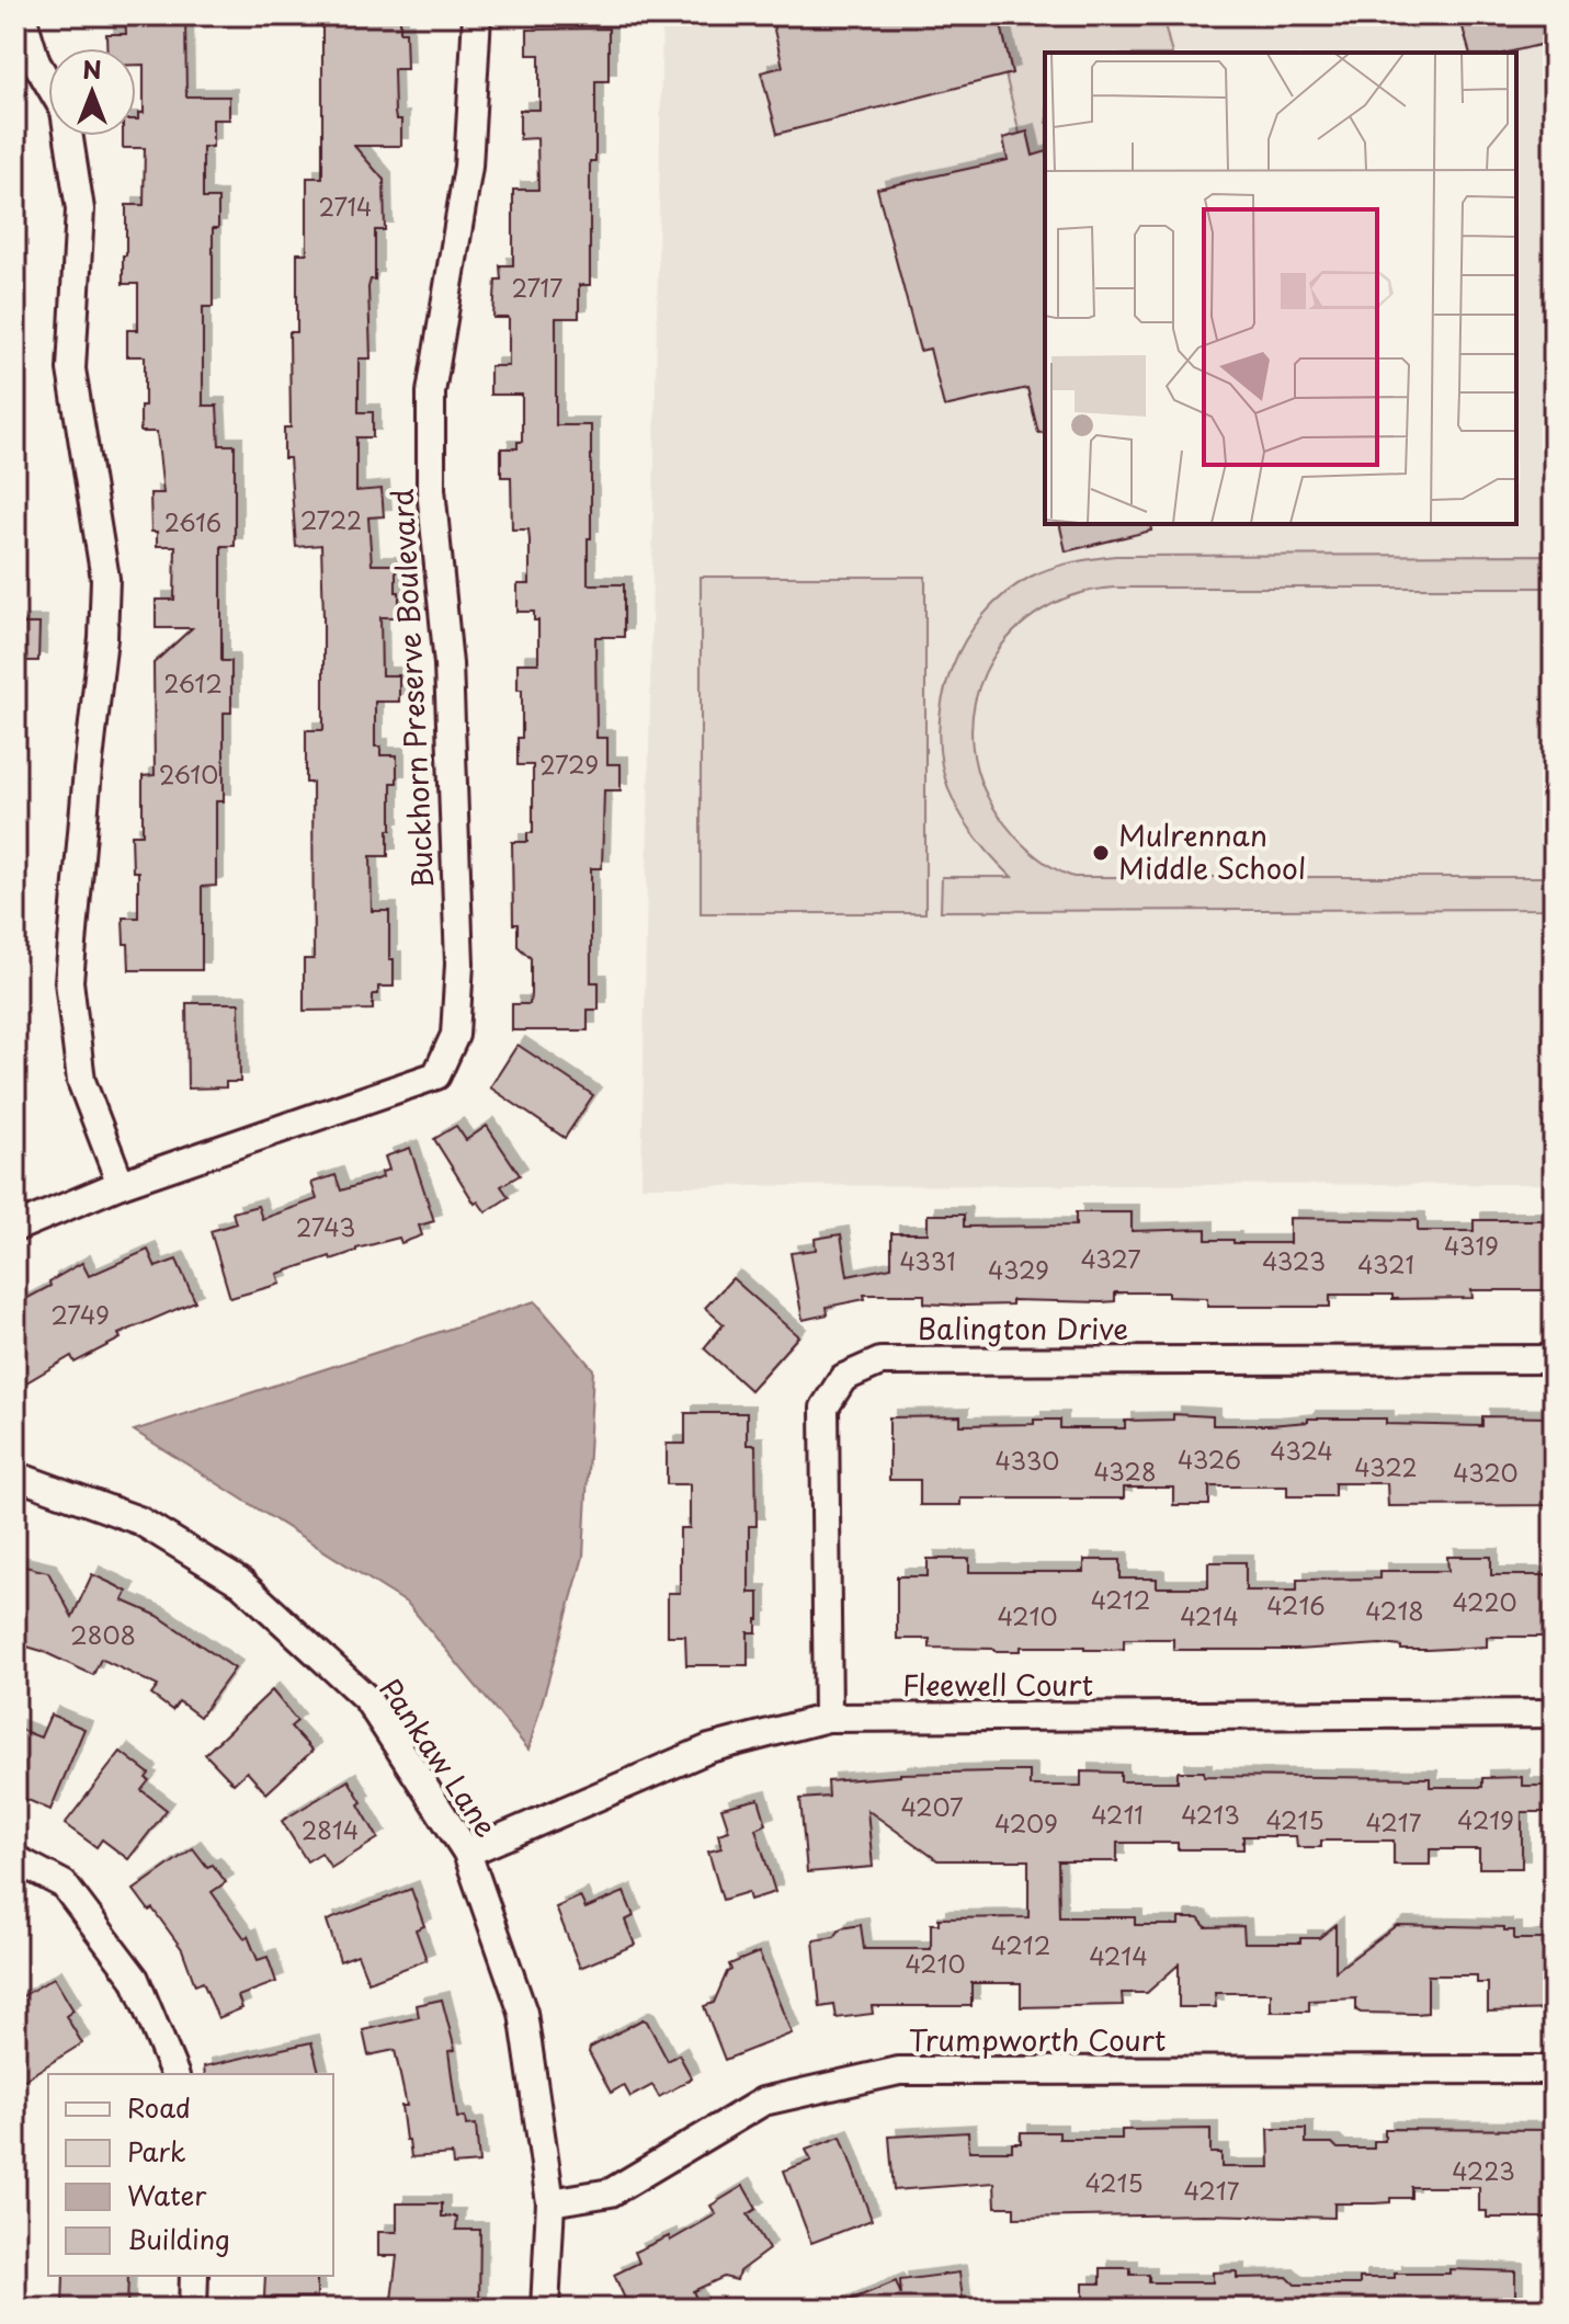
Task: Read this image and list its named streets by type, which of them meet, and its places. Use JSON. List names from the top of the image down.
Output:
{
  "streets": {
    "street": [
      "Buckhorn Preserve Boulevard",
      "Balington Drive",
      "Fleewell Court",
      "Pankaw Lane",
      "Trumpworth Court"
    ]
  },
  "crossings": [
    ["Balington Drive", "Fleewell Court"],
    ["Fleewell Court", "Pankaw Lane"],
    ["Pankaw Lane", "Trumpworth Court"]
  ],
  "places": ["Mulrennan Middle School"],
  "house_numbers": [
    "2714",
    "2717",
    "2722",
    "2616",
    "2612",
    "2729",
    "2610",
    "2743",
    "4319",
    "4327",
    "4331",
    "4323",
    "4321",
    "4329",
    "2749",
    "4324",
    "4326",
    "4330",
    "4322",
    "4328",
    "4320",
    "4212",
    "4220",
    "4216",
    "4218",
    "4210",
    "4214",
    "2808",
    "4207",
    "4211",
    "4213",
    "4215",
    "4219",
    "4217",
    "4209",
    "2814",
    "4212",
    "4214",
    "4210",
    "4223",
    "4215",
    "4217"
  ],
  "legend": [
    "Road",
    "Park",
    "Water",
    "Building"
  ],
  "north": "top"
}
